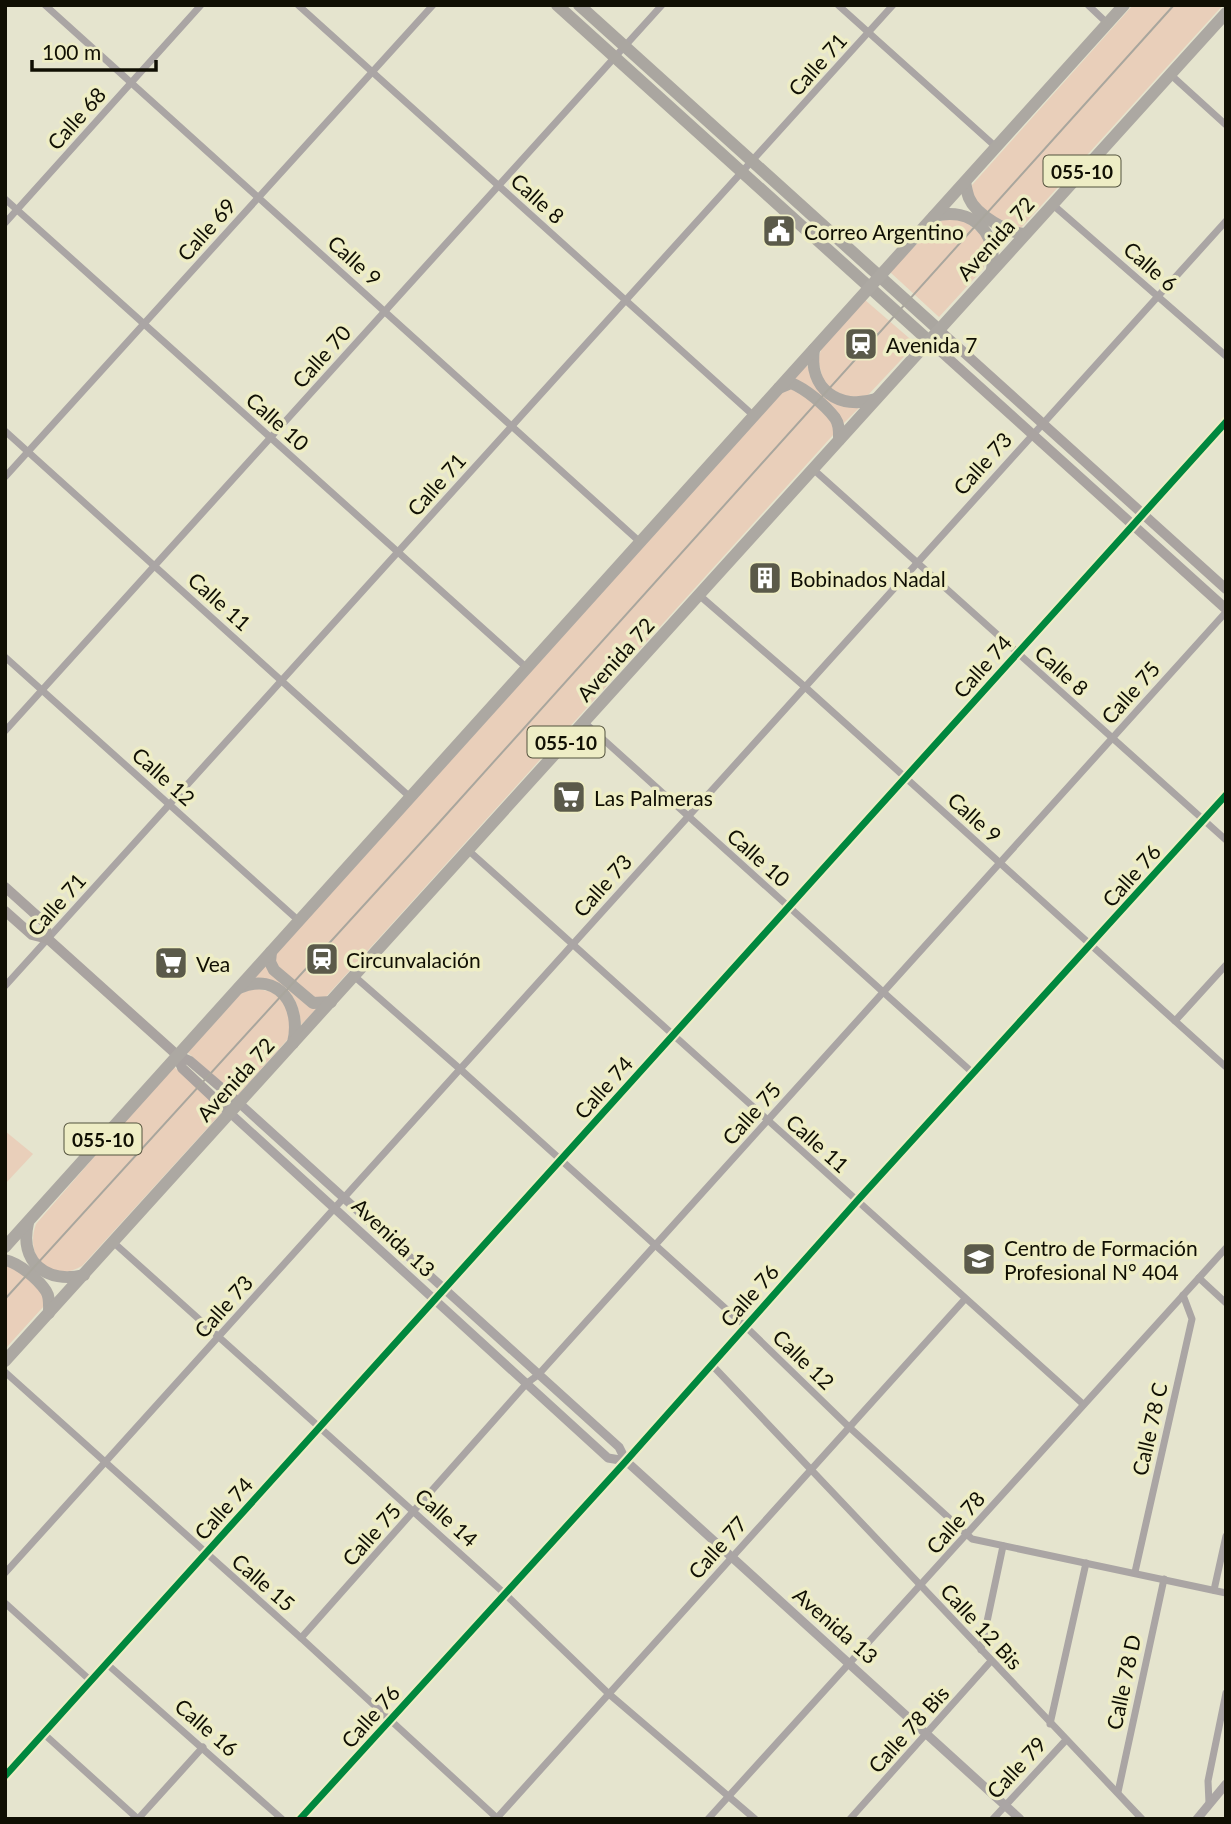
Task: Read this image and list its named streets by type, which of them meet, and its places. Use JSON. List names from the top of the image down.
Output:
{
  "streets": {
    "highway": ["055-10", "Avenida 72"],
    "main road": ["Avenida 13"],
    "street": [
      "Calle 71",
      "Calle 68",
      "Calle 8",
      "Calle 69",
      "Calle 9",
      "Calle 6",
      "Calle 70",
      "Calle 10",
      "Calle 73",
      "Calle 11",
      "Calle 74",
      "Calle 75",
      "Calle 12",
      "Calle 76",
      "Calle 78 C",
      "Calle 14",
      "Calle 78",
      "Calle 77",
      "Calle 15",
      "Calle 12 Bis",
      "Calle 78 D",
      "Calle 16",
      "Calle 78 Bis",
      "Calle 79"
    ]
  },
  "crossings": [
    ["Calle 71", "Calle 8"],
    ["Calle 71", "Calle 9"],
    ["Calle 71", "Calle 10"],
    ["Calle 71", "Calle 11"],
    ["Calle 71", "Calle 12"],
    ["Calle 71", "Avenida 13"],
    ["Calle 68", "Calle 9"],
    ["Calle 68", "Calle 10"],
    ["055-10", "Calle 8"],
    ["055-10", "Calle 9"],
    ["055-10", "Calle 10"],
    ["055-10", "Calle 11"],
    ["055-10", "Calle 12"],
    ["055-10", "Avenida 13"],
    ["Calle 8", "Calle 69"],
    ["Calle 8", "Avenida 72"],
    ["Calle 8", "Calle 70"],
    ["Calle 8", "Calle 73"],
    ["Calle 8", "Calle 74"],
    ["Calle 8", "Calle 75"],
    ["Calle 8", "Calle 76"],
    ["Calle 69", "Calle 9"],
    ["Calle 69", "Calle 10"],
    ["Calle 69", "Calle 11"],
    ["Avenida 72", "Calle 9"],
    ["Avenida 72", "Calle 6"],
    ["Avenida 72", "Calle 10"],
    ["Avenida 72", "Calle 11"],
    ["Avenida 72", "Calle 12"],
    ["Avenida 72", "Avenida 13"],
    ["Avenida 72", "Calle 14"],
    ["Calle 9", "Calle 70"],
    ["Calle 9", "Calle 73"],
    ["Calle 9", "Calle 74"],
    ["Calle 9", "Calle 75"],
    ["Calle 9", "Calle 76"],
    ["Calle 6", "Calle 73"],
    ["Calle 70", "Calle 10"],
    ["Calle 70", "Calle 11"],
    ["Calle 70", "Calle 12"],
    ["Calle 10", "Calle 73"],
    ["Calle 10", "Calle 74"],
    ["Calle 10", "Calle 75"],
    ["Calle 10", "Calle 76"],
    ["Calle 73", "Calle 11"],
    ["Calle 73", "Calle 12"],
    ["Calle 73", "Avenida 13"],
    ["Calle 73", "Calle 14"],
    ["Calle 73", "Calle 15"],
    ["Calle 11", "Calle 74"],
    ["Calle 11", "Calle 75"],
    ["Calle 11", "Calle 76"],
    ["Calle 11", "Calle 78"],
    ["Calle 11", "Calle 77"],
    ["Calle 74", "Calle 12"],
    ["Calle 74", "Avenida 13"],
    ["Calle 74", "Calle 14"],
    ["Calle 74", "Calle 15"],
    ["Calle 74", "Calle 16"],
    ["Calle 75", "Calle 12"],
    ["Calle 75", "Avenida 13"],
    ["Calle 75", "Calle 14"],
    ["Calle 75", "Calle 15"],
    ["Calle 12", "Calle 76"],
    ["Calle 12", "Calle 78 C"],
    ["Calle 12", "Calle 78"],
    ["Calle 12", "Calle 77"],
    ["Calle 12", "Calle 78 D"],
    ["Calle 76", "Avenida 13"],
    ["Calle 76", "Calle 14"],
    ["Calle 76", "Calle 15"],
    ["Calle 76", "Calle 12 Bis"],
    ["Avenida 13", "Calle 78"],
    ["Avenida 13", "Calle 77"],
    ["Avenida 13", "Calle 78 Bis"],
    ["Avenida 13", "Calle 79"],
    ["Calle 78 C", "Calle 78"],
    ["Calle 14", "Calle 78"],
    ["Calle 14", "Calle 77"],
    ["Calle 78", "Calle 12 Bis"],
    ["Calle 77", "Calle 15"],
    ["Calle 77", "Calle 12 Bis"],
    ["Calle 12 Bis", "Calle 78 D"],
    ["Calle 12 Bis", "Calle 78 Bis"],
    ["Calle 12 Bis", "Calle 79"]
  ],
  "places": {
    "public building": ["Correo Argentino"],
    "station": ["Avenida 7", "Circunvalación"],
    "building": ["Bobinados Nadal"],
    "supermarket": ["Las Palmeras", "Vea"],
    "school or university": ["Centro de Formación Profesional N° 404"]
  },
  "scale_bar": "100 m"
}
